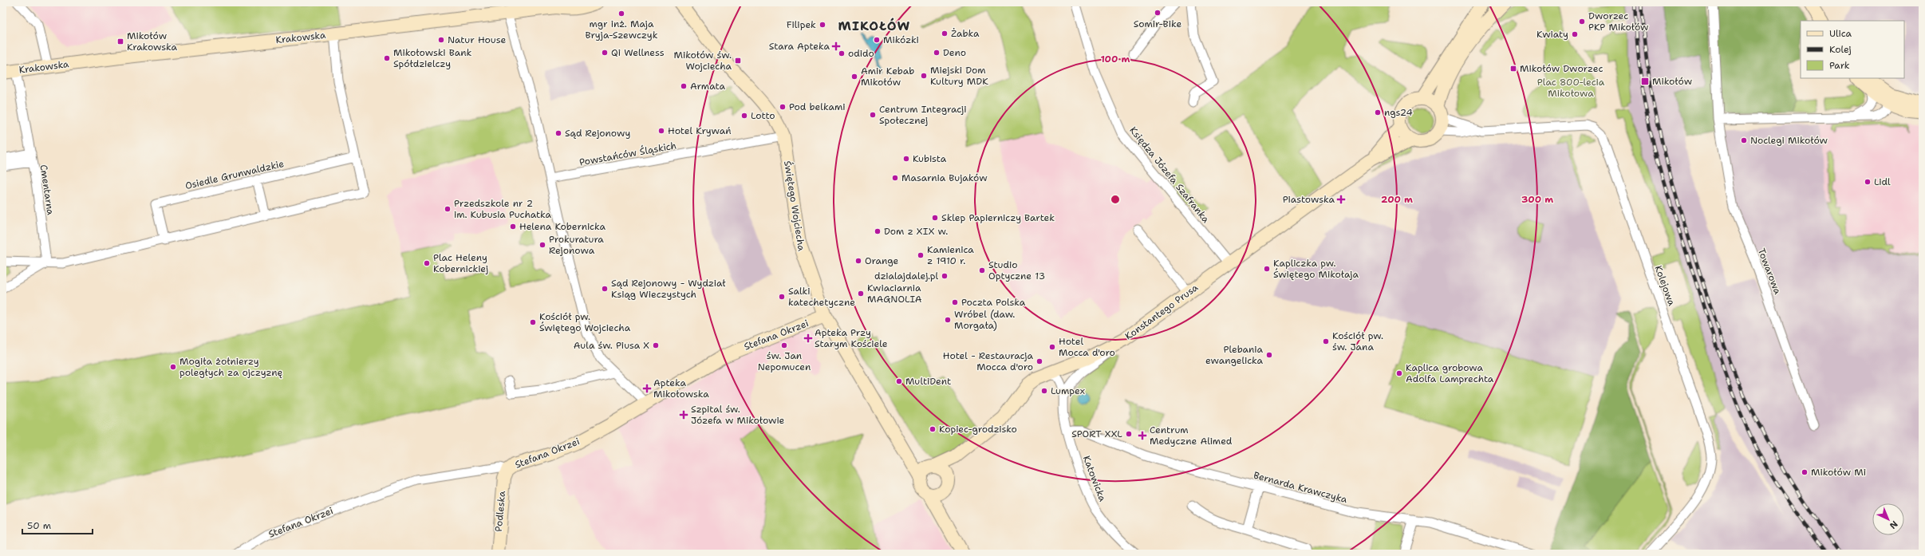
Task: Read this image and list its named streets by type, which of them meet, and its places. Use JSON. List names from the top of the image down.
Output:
{
  "streets": {
    "street": [
      "Krakowska",
      "Powstańców Śląskich",
      "Osiedle Grunwaldzkie",
      "Księdza Józefa Szafranka",
      "Cmentarna",
      "Świętego Wojciecha",
      "Towarowa",
      "Kolejowa",
      "Konstantego Prusa",
      "Stefana Okrzei",
      "Katowicka",
      "Bernarda Krawczyka",
      "Podleska"
    ]
  },
  "crossings": [
    ["Krakowska", "Cmentarna"],
    ["Powstańców Śląskich", "Świętego Wojciecha"],
    ["Księdza Józefa Szafranka", "Konstantego Prusa"],
    ["Świętego Wojciecha", "Konstantego Prusa"],
    ["Świętego Wojciecha", "Stefana Okrzei"],
    ["Kolejowa", "Konstantego Prusa"],
    ["Konstantego Prusa", "Katowicka"],
    ["Stefana Okrzei", "Podleska"],
    ["Katowicka", "Bernarda Krawczyka"]
  ],
  "districts": ["MIKOŁÓW"],
  "parks": ["Plac 800-lecia Mikołowa"],
  "places": {
    "other": [
      "Somir-Bike",
      "mgr inż. Maja Bryja-Szewczyk",
      "Dworzec PKP Mikołów",
      "Filipek",
      "Żabka",
      "Kwiaty",
      "Natur House",
      "Mikózki",
      "Qi Wellness",
      "Deno",
      "odido",
      "Mikołowski Bank Spółdzielczy",
      "Miejski Dom Kultury MDK",
      "Amir Kebab Mikołów",
      "Armata",
      "Pod belkami",
      "ngs24",
      "Centrum Integracji Społecznej",
      "Lotto",
      "Hotel Krywań",
      "Sąd Rejonowy",
      "Noclegi Mikołów",
      "Kubista",
      "Masarnia Bujaków",
      "Lidl",
      "Przedszkole nr 2 im. Kubusia Puchatka",
      "Sklep Papierniczy Bartek",
      "Helena Kobernicka",
      "Dom z XIX w.",
      "Prokuratura Rejonowa",
      "Kamienica z 1910 r.",
      "Orange",
      "Plac Heleny Kobernickiej",
      "Kapliczka pw. Świętego Mikołaja",
      "Studio Optyczne 13",
      "dzialajdalej.pl",
      "Sąd Rejonowy - Wydział Ksiąg Wieczystych",
      "Kwiaciarnia MAGNOLIA",
      "Salki katechetyczne",
      "Poczta Polska",
      "Wróbel (daw. Morgała)",
      "Kościół pw. Świętego Wojciecha",
      "Kościół pw. św. Jana",
      "Aula św. Piusa X",
      "św. Jan Nepomucen",
      "Hotel Mocca d'oro",
      "Plebania ewangelicka",
      "Hotel - Restauracja Mocca d'oro",
      "Mogiła żołnierzy poległych za ojczyznę",
      "Kaplica grobowa Adolfa Lamprechta",
      "MultiDent",
      "Lumpex",
      "Kopiec-grodzisko",
      "SPORT XXL",
      "Mikołów Mi"
    ],
    "transit": [
      "Mikołów Krakowska",
      "Mikołów św. Wojciecha",
      "Mikołów Dworzec",
      "Mikołów"
    ],
    "health": [
      "Stara Apteka",
      "Piastowska",
      "Apteka Przy Starym Kościele",
      "Apteka Mikołowska",
      "Szpital św. Józefa w Mikołowie",
      "Centrum Medyczne Alimed"
    ]
  },
  "legend": ["Ulica", "Kolej", "Park"],
  "scale_bar": "50 m",
  "north": "bottom right",
  "rings": ["100 m", "200 m", "300 m"]
}
